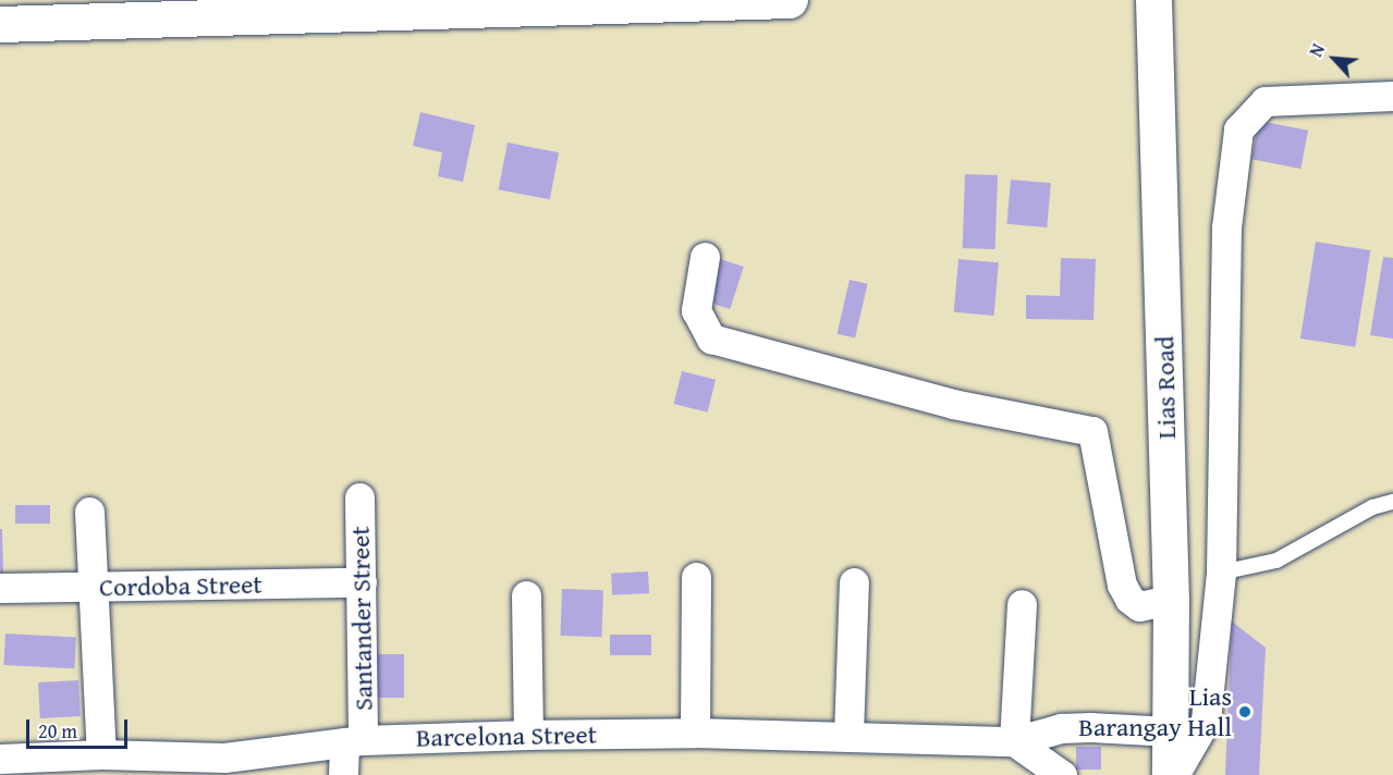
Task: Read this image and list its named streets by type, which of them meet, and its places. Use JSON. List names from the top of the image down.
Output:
{
  "streets": {
    "main road": ["Lias Road"],
    "street": ["Cordoba Street", "Santander Street", "Barcelona Street"]
  },
  "crossings": [
    ["Lias Road", "Barcelona Street"],
    ["Cordoba Street", "Santander Street"],
    ["Santander Street", "Barcelona Street"]
  ],
  "places": ["Lias Barangay Hall"],
  "scale_bar": "20 m",
  "north": "top left"
}
